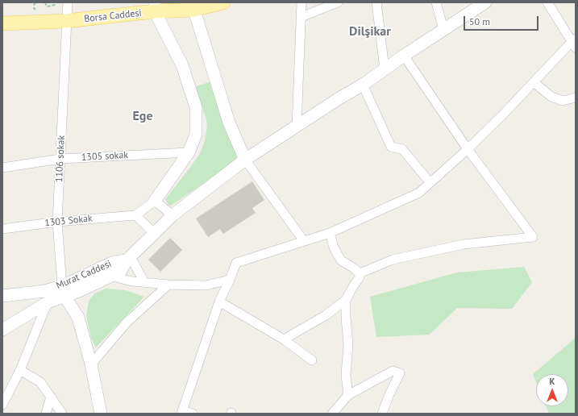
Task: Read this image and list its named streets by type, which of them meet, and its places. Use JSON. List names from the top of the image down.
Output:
{
  "streets": {
    "main road": ["Borsa Caddesi", "Murat Caddesi"],
    "street": ["1305 sokak", "1106 sokak", "1303 Sokak"]
  },
  "crossings": [
    ["Borsa Caddesi", "1106 sokak"],
    ["1305 sokak", "1106 sokak"],
    ["1106 sokak", "1303 Sokak"],
    ["1106 sokak", "Murat Caddesi"]
  ],
  "districts": ["Dilşikar", "Ege"],
  "scale_bar": "50 m",
  "north": "top"
}
